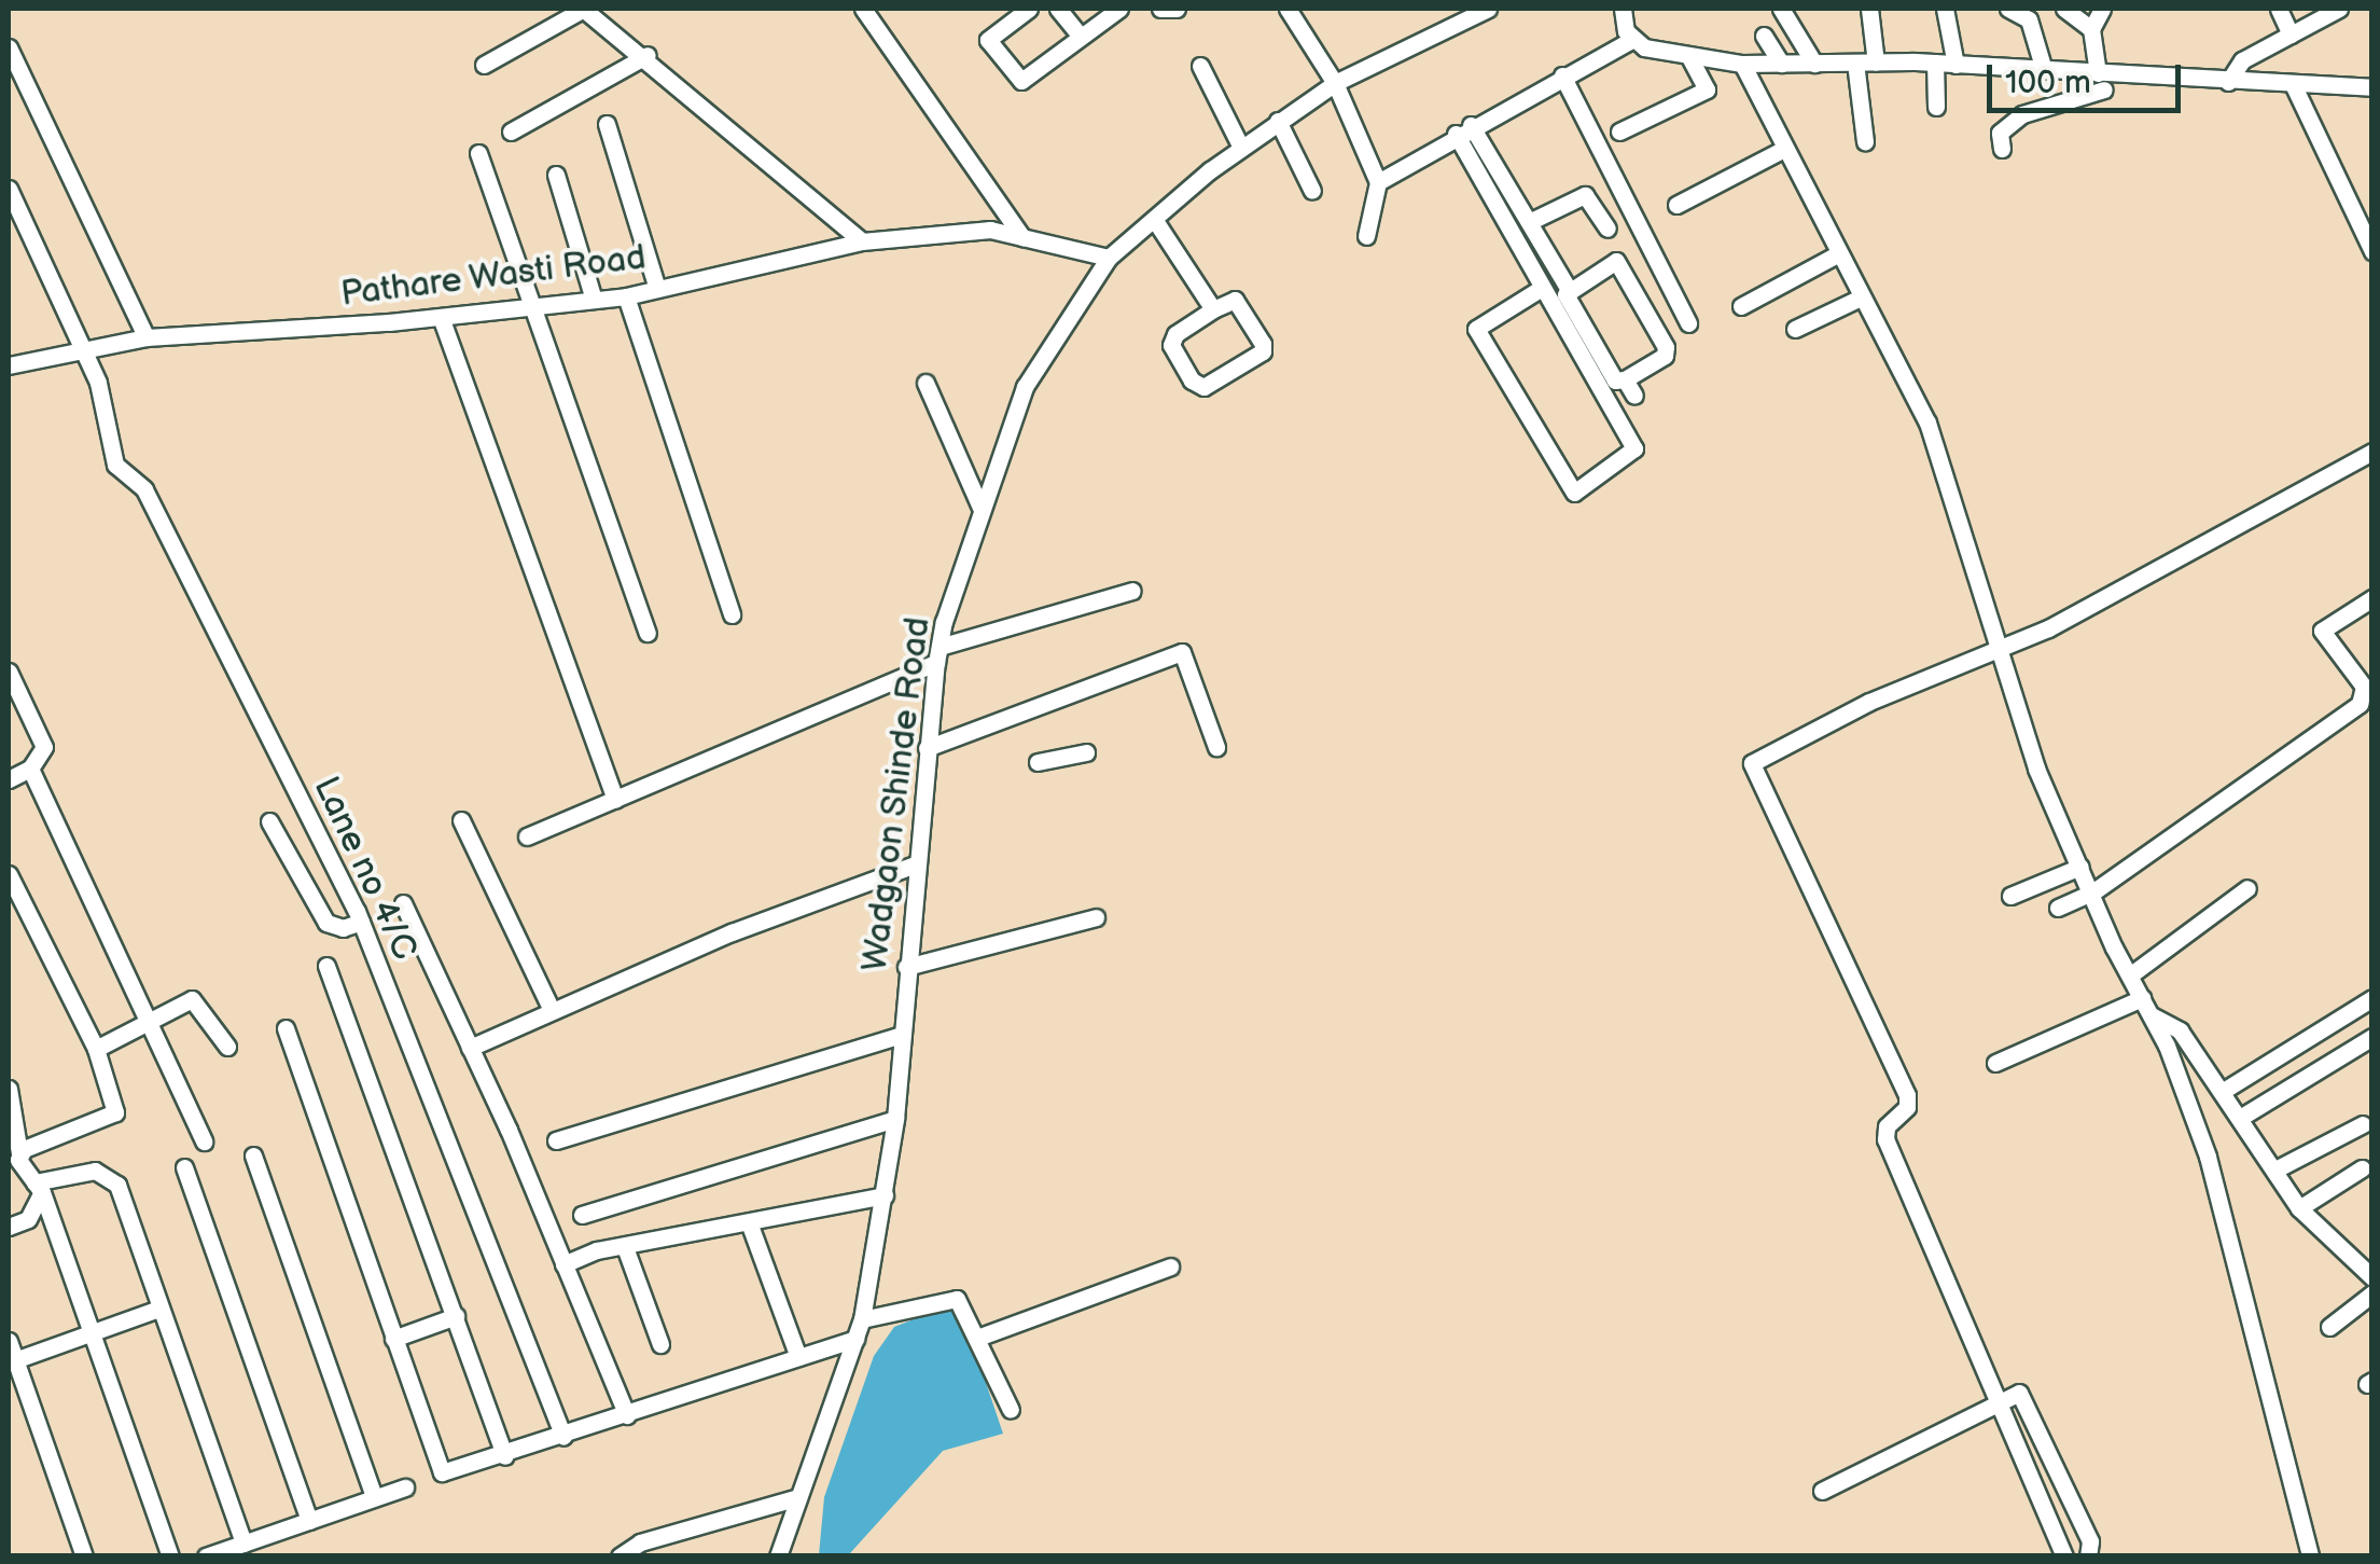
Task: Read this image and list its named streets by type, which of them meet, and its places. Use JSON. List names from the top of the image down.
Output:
{
  "streets": {
    "street": ["Pathare Wasti Road", "Wadgaon Shinde Road", "Lane no 4/C"]
  },
  "crossings": [
    ["Pathare Wasti Road", "Wadgaon Shinde Road"],
    ["Pathare Wasti Road", "Lane no 4/C"]
  ],
  "scale_bar": "100 m"
}
